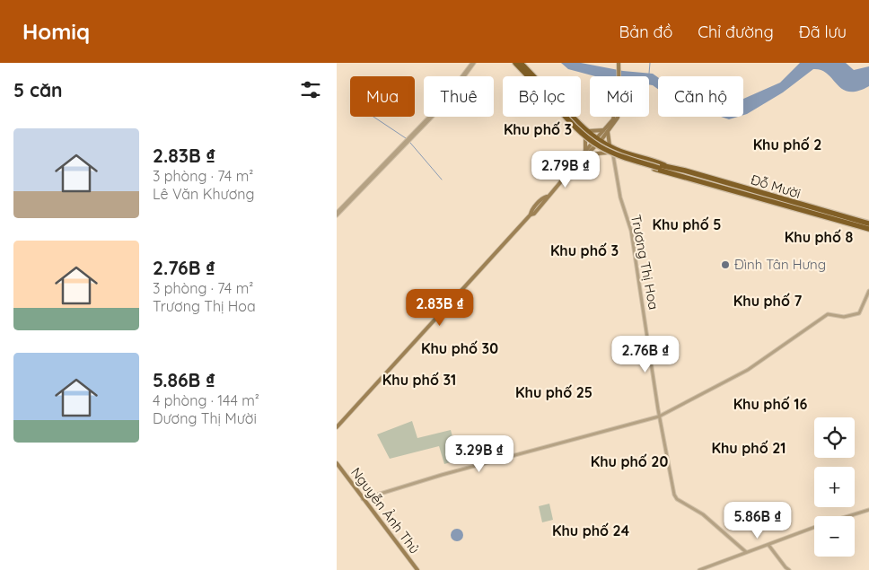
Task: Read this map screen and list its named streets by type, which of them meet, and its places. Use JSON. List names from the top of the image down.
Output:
{
  "streets": {
    "highway": ["Đỗ Mười"],
    "main road": ["Nguyễn Ảnh Thủ"],
    "street": ["Trương Thị Hoa"]
  },
  "crossings": [
    ["Đỗ Mười", "Trương Thị Hoa"]
  ],
  "districts": [
    "Khu phố 3",
    "Khu phố 2",
    "Khu phố 5",
    "Khu phố 8",
    "Khu phố 3",
    "Khu phố 7",
    "Khu phố 30",
    "Khu phố 31",
    "Khu phố 25",
    "Khu phố 16",
    "Khu phố 21",
    "Khu phố 20",
    "Khu phố 24"
  ],
  "places": ["Đình Tân Hưng"],
  "page": {
    "header": "Homiq",
    "nav": ["Bản đồ", "Chỉ đường", "Đã lưu"],
    "heading": "5 căn",
    "chip": [
      "Mua",
      "Thuê",
      "Bộ lọc",
      "Mới",
      "Căn hộ"
    ],
    "list": [
      {
        "name": "2.83B ₫",
        "note": "3 phòng · 74 m² · Lê Văn Khương"
      },
      {
        "name": "2.76B ₫",
        "note": "3 phòng · 74 m² · Trương Thị Hoa"
      },
      {
        "name": "5.86B ₫",
        "note": "4 phòng · 144 m² · Dương Thị Mười"
      }
    ],
    "price": [
      "2.79B ₫",
      "2.83B ₫",
      "2.76B ₫",
      "3.29B ₫",
      "5.86B ₫"
    ],
    "map_buttons": ["+", "−"]
  }
}
